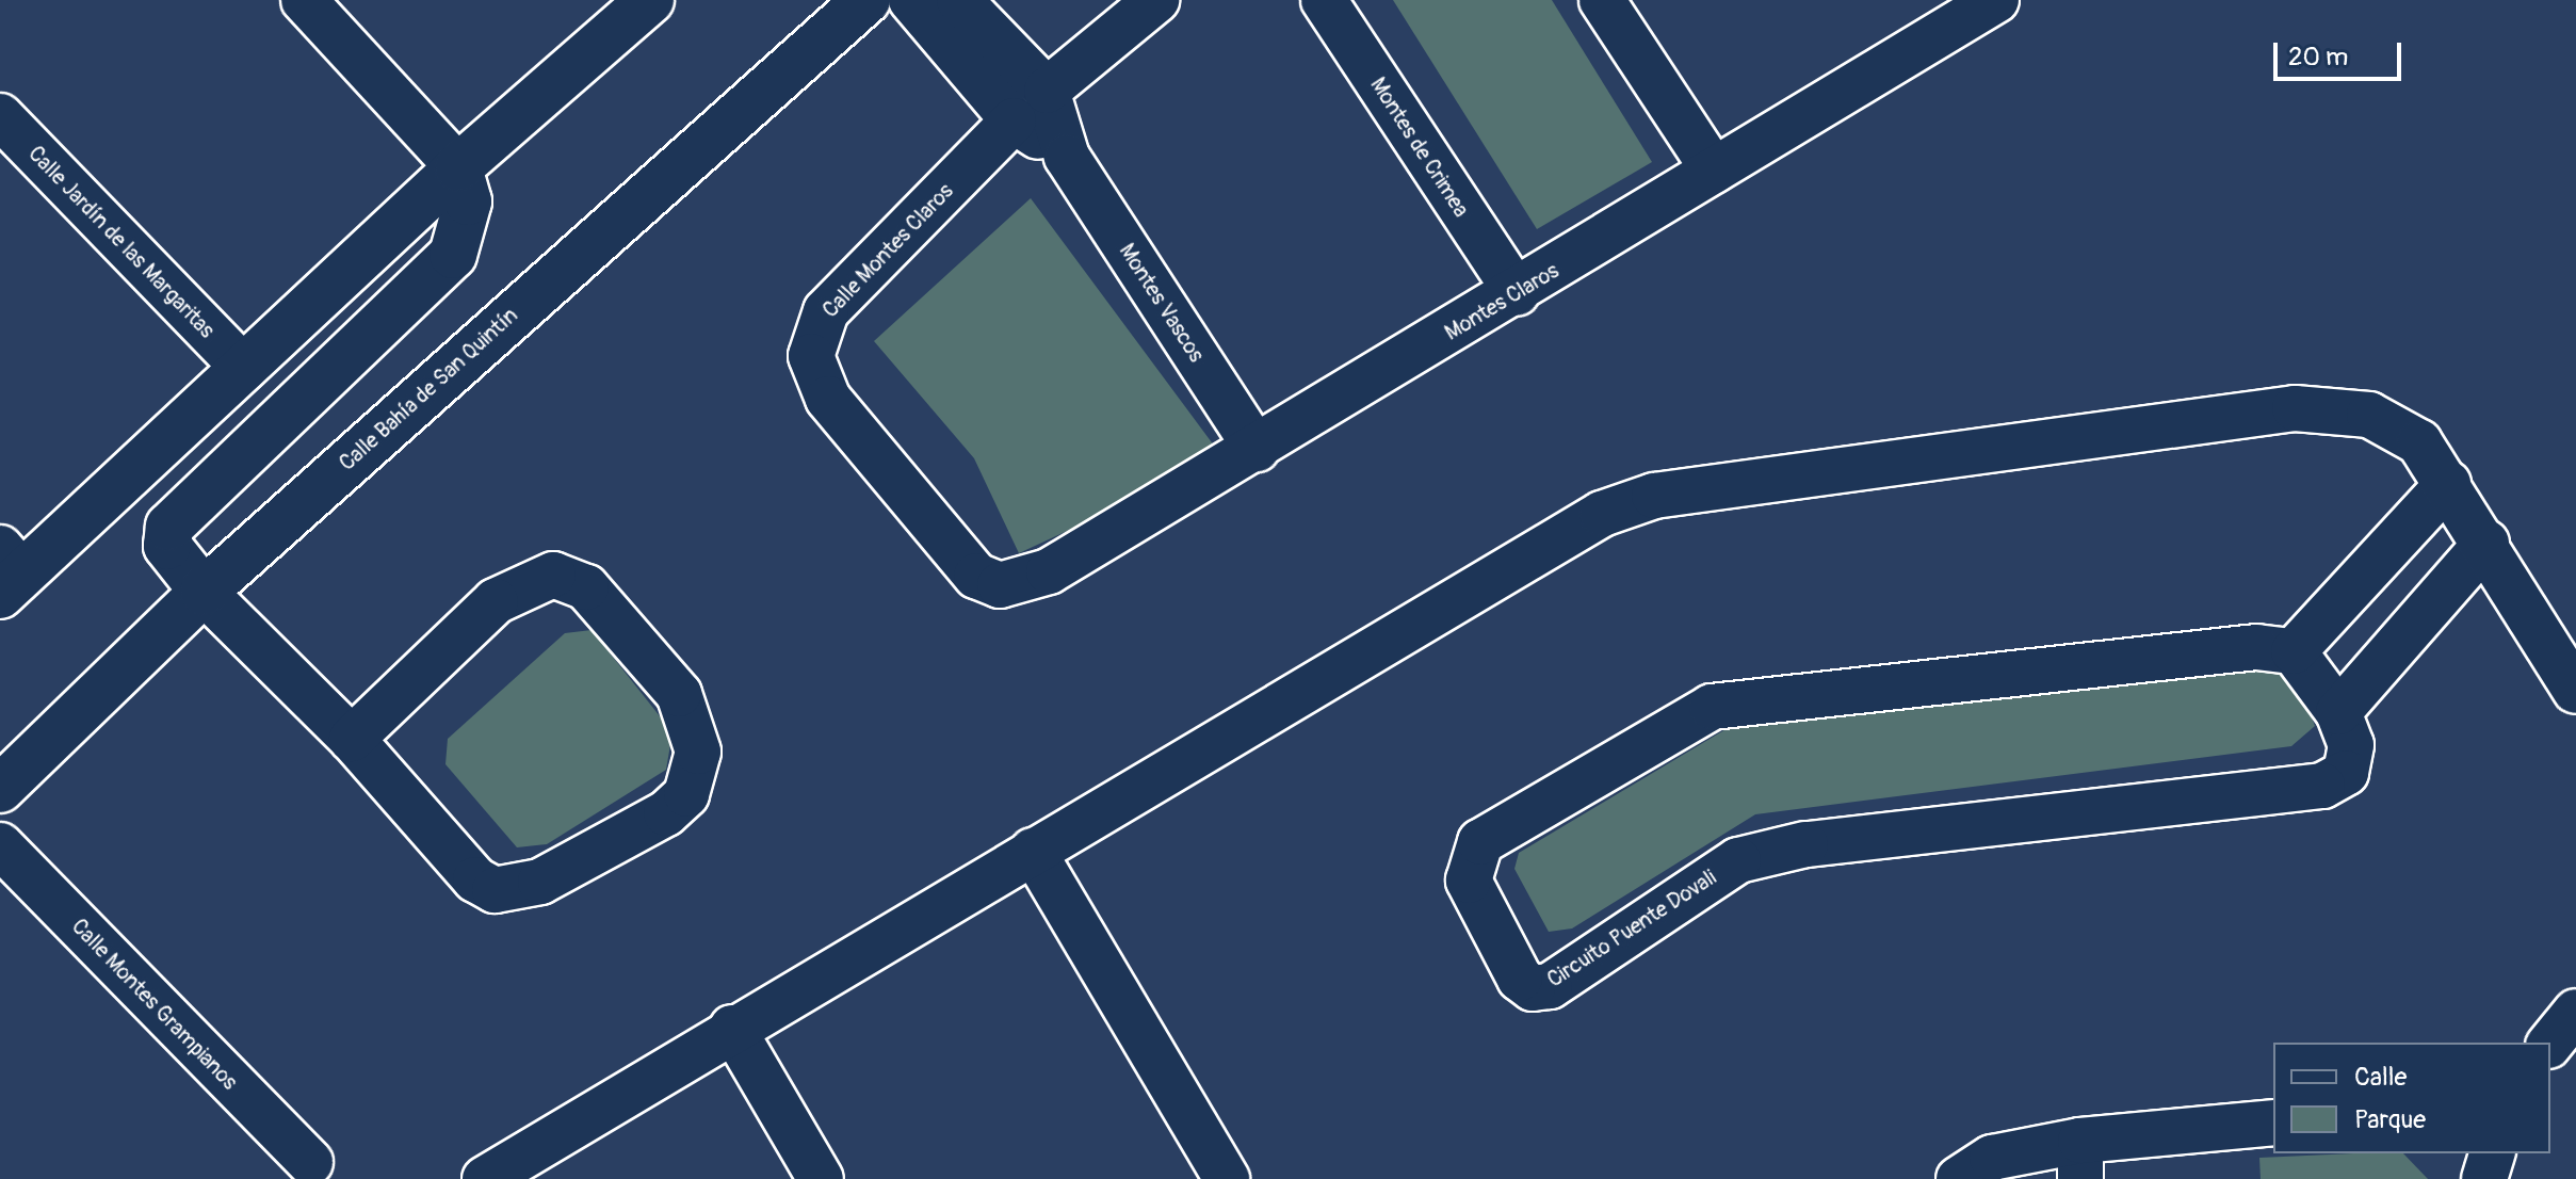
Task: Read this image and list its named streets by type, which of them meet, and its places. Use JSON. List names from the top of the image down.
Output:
{
  "streets": {
    "street": [
      "Montes de Crimea",
      "Calle Jardín de las Margaritas",
      "Calle Montes Claros",
      "Montes Claros",
      "Montes Vascos",
      "Calle Bahía de San Quintín",
      "Circuito Puente Dovali",
      "Calle Montes Grampianos"
    ]
  },
  "crossings": [
    ["Montes de Crimea", "Montes Claros"],
    ["Calle Montes Claros", "Montes Claros"],
    ["Calle Montes Claros", "Montes Vascos"],
    ["Montes Claros", "Montes Vascos"]
  ],
  "legend": ["Calle", "Parque"],
  "scale_bar": "20 m"
}
